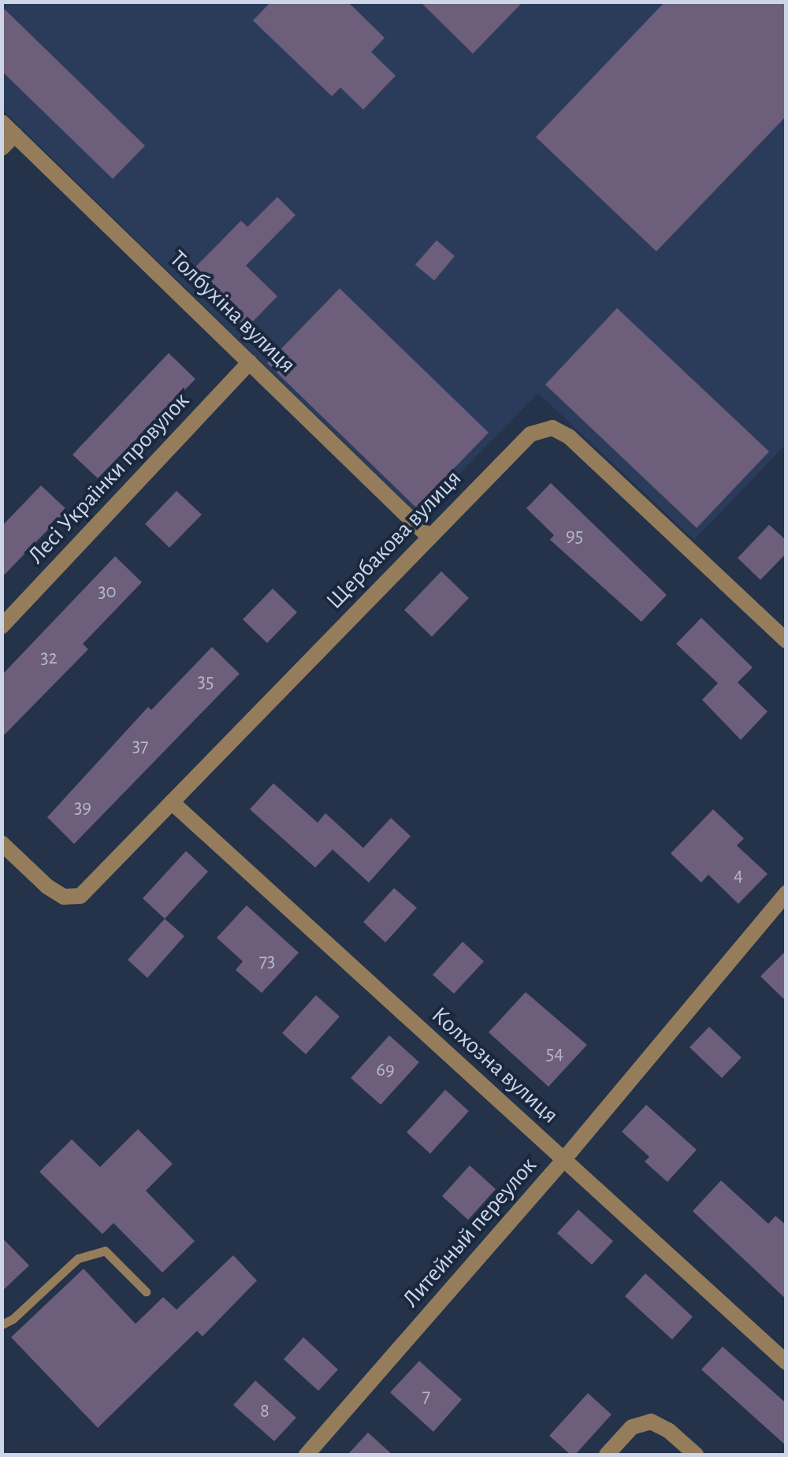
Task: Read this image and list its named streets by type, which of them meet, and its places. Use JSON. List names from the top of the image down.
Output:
{
  "streets": {
    "street": [
      "Толбухіна вулиця",
      "Лесі Українки провулок",
      "Щербакова вулиця",
      "Колхозна вулиця",
      "Литейный переулок"
    ]
  },
  "crossings": [
    ["Толбухіна вулиця", "Лесі Українки провулок"],
    ["Толбухіна вулиця", "Щербакова вулиця"],
    ["Щербакова вулиця", "Колхозна вулиця"],
    ["Колхозна вулиця", "Литейный переулок"]
  ],
  "house_numbers": [
    "95",
    "30",
    "32",
    "35",
    "37",
    "39",
    "4",
    "73",
    "54",
    "69",
    "7",
    "8"
  ]
}
